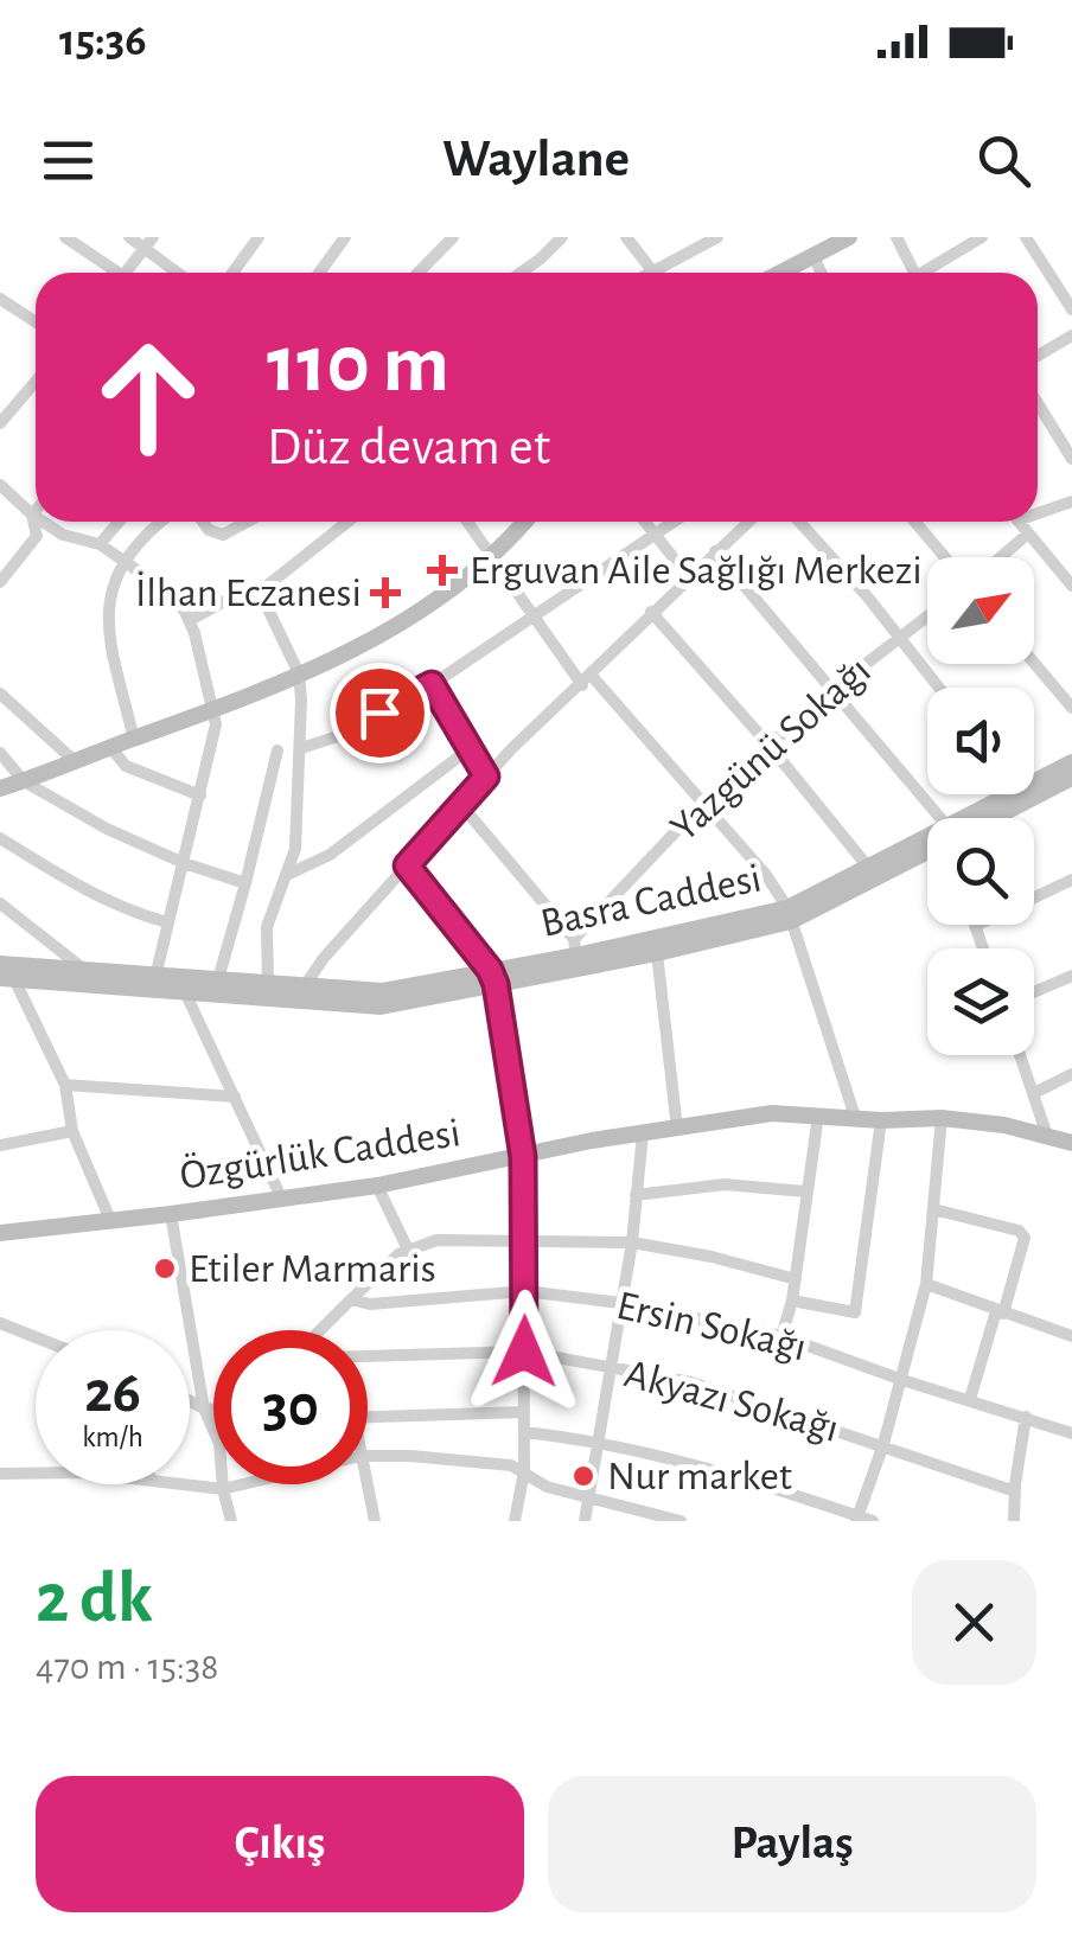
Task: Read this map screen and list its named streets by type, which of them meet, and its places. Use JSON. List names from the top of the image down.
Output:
{
  "streets": {
    "main road": ["Basra Caddesi", "Özgürlük Caddesi"],
    "street": ["Yazgünü Sokağı", "Ersin Sokağı", "Akyazı Sokağı"]
  },
  "crossings": [
    ["Yazgünü Sokağı", "Basra Caddesi"]
  ],
  "places": {
    "health": ["Erguvan Aile Sağlığı Merkezi", "İlhan Eczanesi"],
    "other": ["Etiler Marmaris", "Nur market"]
  },
  "north": "top right",
  "page": {
    "status": "15:36",
    "header": "Waylane",
    "turn": ["110 m", "Düz devam et"],
    "speed": "26 km/h",
    "limit": "30",
    "heading": ["2 dk", "470 m · 15:38"],
    "buttons": ["Çıkış", "Paylaş"]
  }
}
